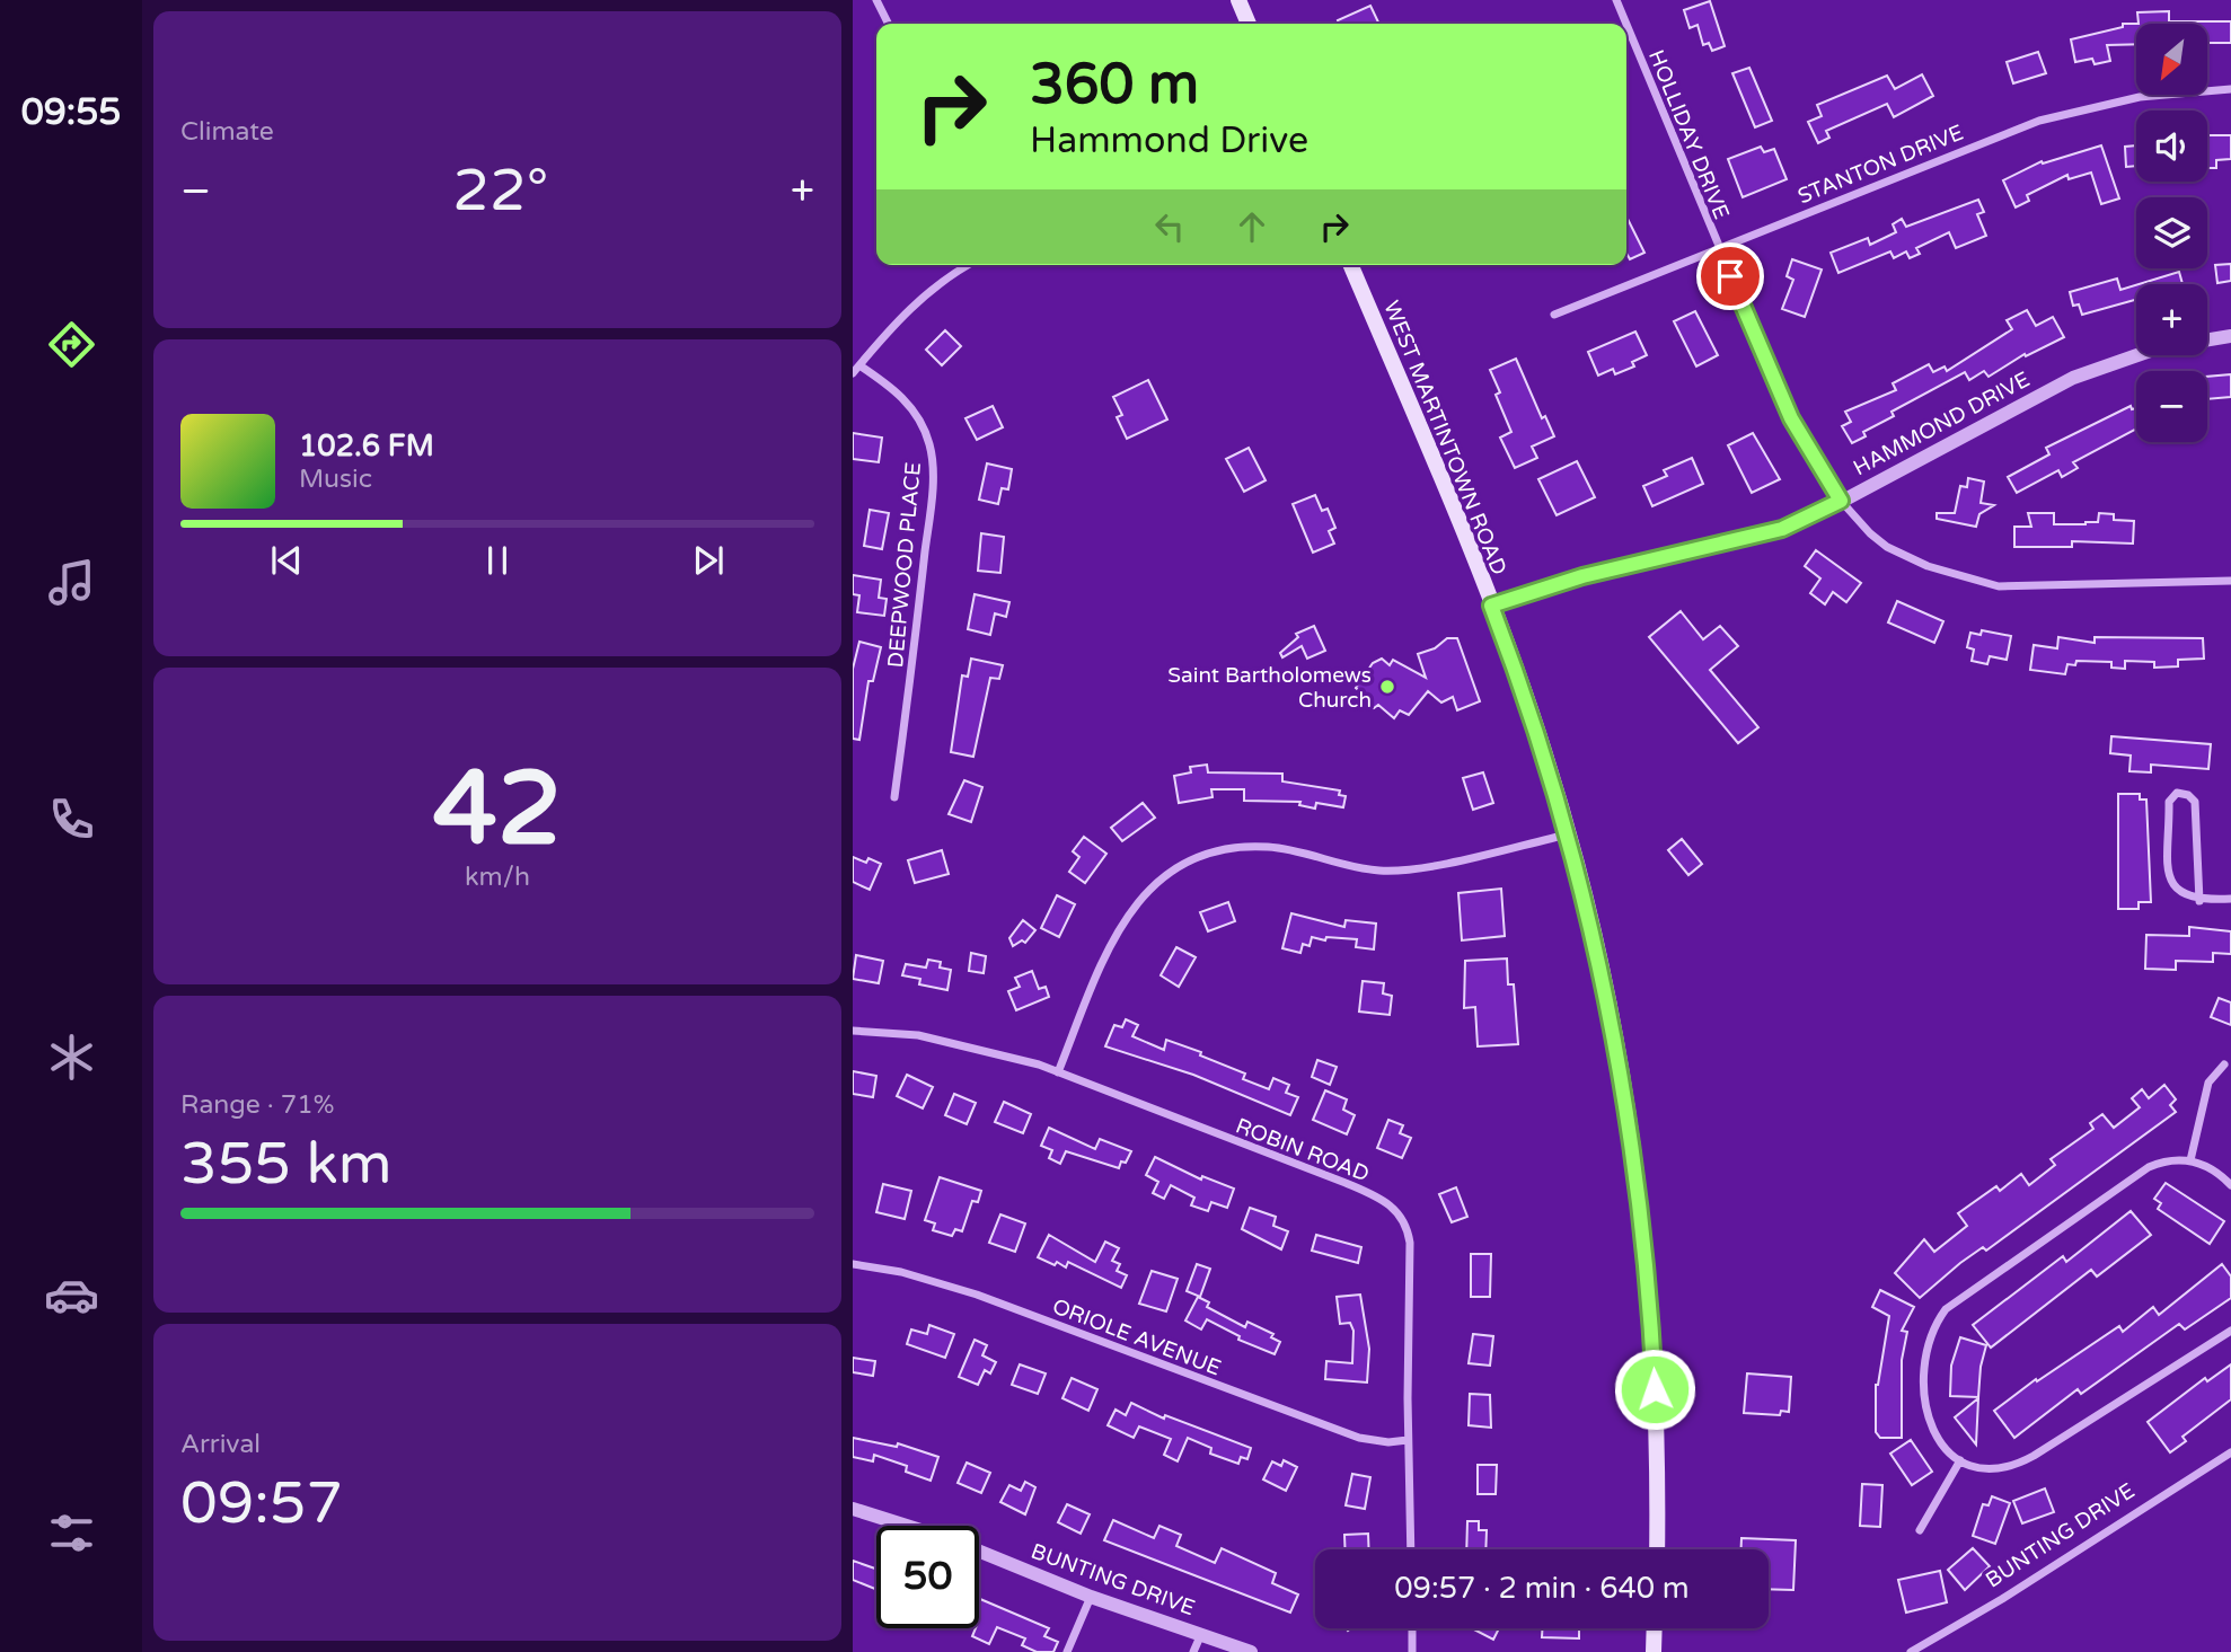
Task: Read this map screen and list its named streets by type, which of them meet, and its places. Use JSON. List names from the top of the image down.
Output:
{
  "streets": {
    "main road": ["WEST MARTINTOWN ROAD"],
    "street": [
      "HOLLIDAY DRIVE",
      "STANTON DRIVE",
      "HAMMOND DRIVE",
      "DEEPWOOD PLACE",
      "ROBIN ROAD",
      "ORIOLE AVENUE",
      "BUNTING DRIVE"
    ]
  },
  "crossings": [
    ["HOLLIDAY DRIVE", "STANTON DRIVE"],
    ["HOLLIDAY DRIVE", "HAMMOND DRIVE"],
    ["HAMMOND DRIVE", "WEST MARTINTOWN ROAD"],
    ["ROBIN ROAD", "ORIOLE AVENUE"]
  ],
  "places": ["Saint Bartholomews Church"],
  "north": "bottom left",
  "page": {
    "tabs": "09:55",
    "tile": [
      "Climate",
      ["42", "km/h"],
      ["Range · 71%", "355 km"],
      ["Arrival", "09:57"]
    ],
    "map_buttons": ["+", "−"],
    "turn": ["360 m", "Hammond Drive"],
    "heat": ["−", "22°", "+"],
    "song": ["102.6 FM", "Music"],
    "limit": "50",
    "trip": "09:57 · 2 min · 640 m"
  }
}
